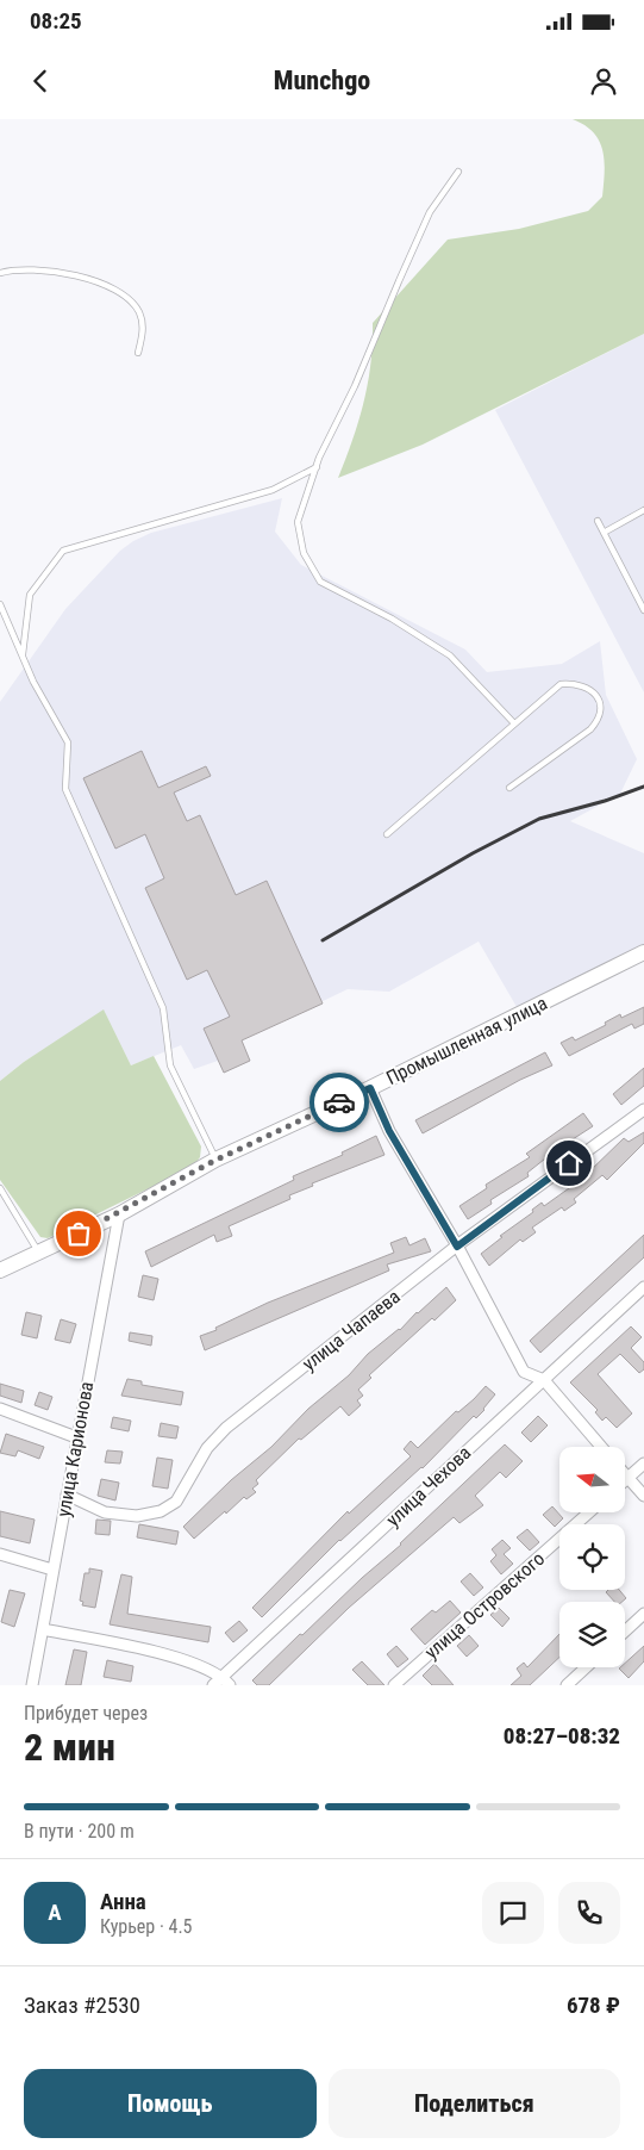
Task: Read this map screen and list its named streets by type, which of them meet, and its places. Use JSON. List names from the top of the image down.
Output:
{
  "streets": {
    "street": [
      "Промышленная улица",
      "улица Чапаева",
      "улица Карионова",
      "улица Чехова",
      "улица Островского"
    ]
  },
  "crossings": [
    ["Промышленная улица", "улица Карионова"],
    ["улица Чапаева", "улица Карионова"]
  ],
  "north": "left",
  "page": {
    "status": "08:25",
    "header": "Munchgo",
    "heading": ["2 мин", "Прибудет через", "08:27–08:32"],
    "panel": [
      "Анна",
      "Курьер · 4.5",
      "Заказ #2530",
      "678 ₽"
    ],
    "bar": "В пути · 200 m",
    "round": "А",
    "buttons": ["Помощь", "Поделиться"]
  }
}
